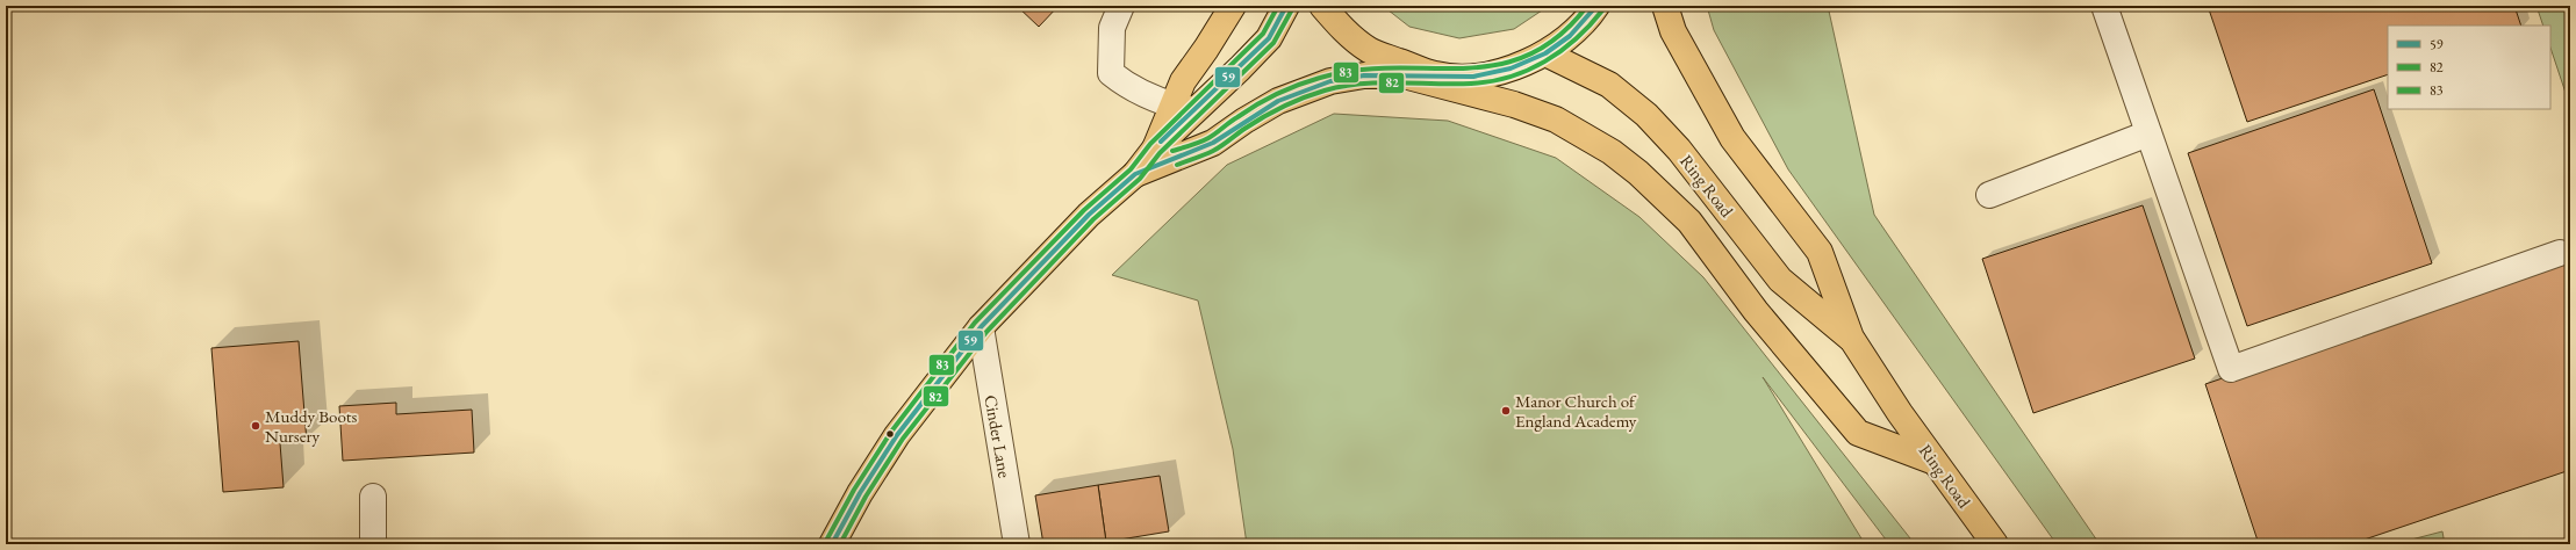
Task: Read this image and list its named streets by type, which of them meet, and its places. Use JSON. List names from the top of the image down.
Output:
{
  "streets": {
    "main road": ["Ring Road"],
    "lane": ["Cinder Lane"]
  },
  "places": ["Manor Church of England Academy", "Muddy Boots Nursery"],
  "lines": ["transit line 59", "transit line 83", "transit line 82"],
  "legend": ["59", "82", "83"]
}
